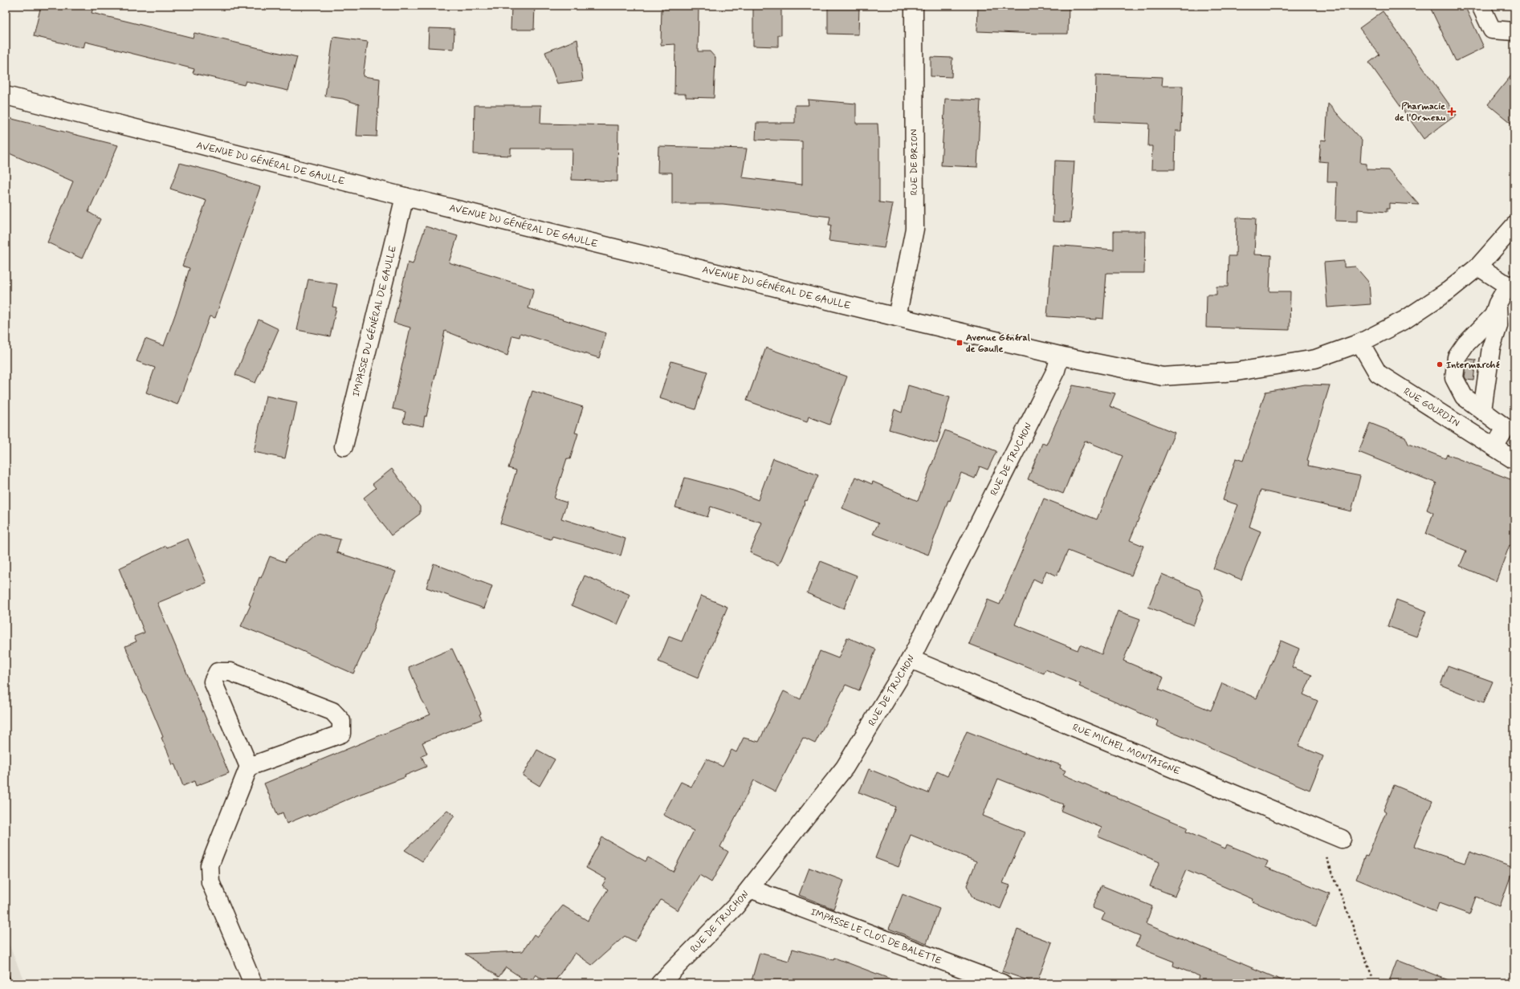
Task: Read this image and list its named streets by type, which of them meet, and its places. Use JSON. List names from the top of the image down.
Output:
{
  "streets": {
    "street": [
      "RUE DE BRION",
      "AVENUE DU GÉNÉRAL DE GAULLE",
      "IMPASSE DU GÉNÉRAL DE GAULLE",
      "RUE GOURDIN",
      "RUE DE TRUCHON",
      "RUE MICHEL MONTAIGNE",
      "IMPASSE LE CLOS DE BALETTE"
    ]
  },
  "crossings": [
    ["RUE DE BRION", "AVENUE DU GÉNÉRAL DE GAULLE"],
    ["AVENUE DU GÉNÉRAL DE GAULLE", "IMPASSE DU GÉNÉRAL DE GAULLE"],
    ["AVENUE DU GÉNÉRAL DE GAULLE", "RUE GOURDIN"],
    ["AVENUE DU GÉNÉRAL DE GAULLE", "RUE DE TRUCHON"],
    ["RUE DE TRUCHON", "RUE MICHEL MONTAIGNE"],
    ["RUE DE TRUCHON", "IMPASSE LE CLOS DE BALETTE"]
  ],
  "places": {
    "health": ["Pharmacie de l'Ormeau"],
    "transit": ["Avenue Général de Gaulle"],
    "other": ["Intermarché"]
  }
}
